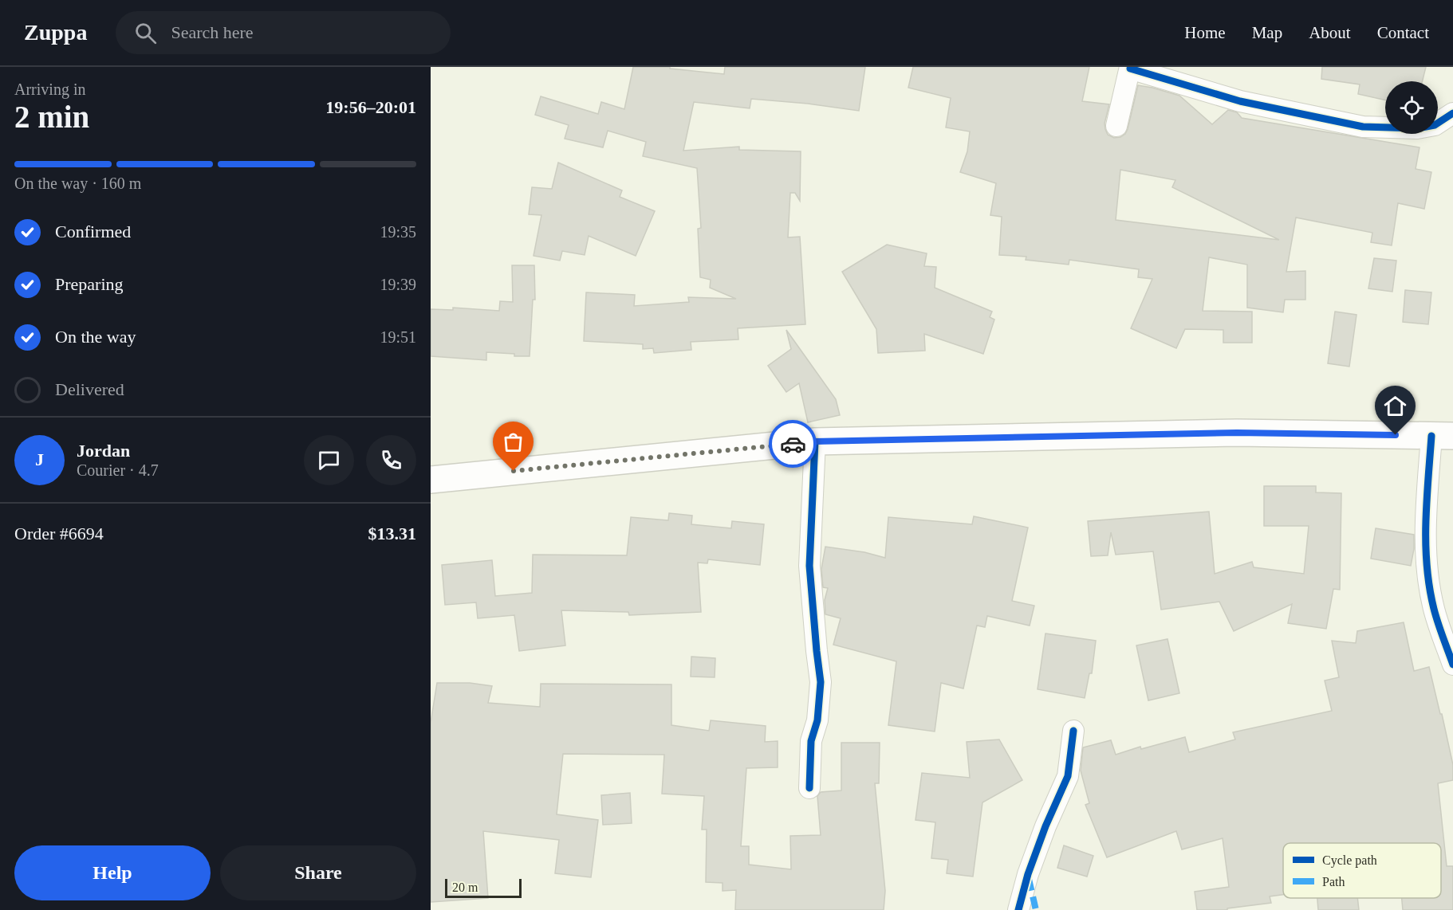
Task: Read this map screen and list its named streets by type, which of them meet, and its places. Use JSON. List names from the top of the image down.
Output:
{
  "legend": ["Cycle path", "Path"],
  "scale_bar": "20 m",
  "page": {
    "header": "Zuppa",
    "search": "Search here",
    "nav": [
      "Home",
      "Map",
      "About",
      "Contact"
    ],
    "heading": ["2 min", "Arriving in", "19:56–20:01"],
    "panel": [
      "Jordan",
      "Courier · 4.7",
      "Order #6694",
      "$13.31"
    ],
    "bar": "On the way · 160 m",
    "list": [
      ["Confirmed", "19:35"],
      ["Preparing", "19:39"],
      ["On the way", "19:51"],
      "Delivered"
    ],
    "round": "J",
    "buttons": ["Help", "Share"],
    "scale": "20 m"
  }
}
